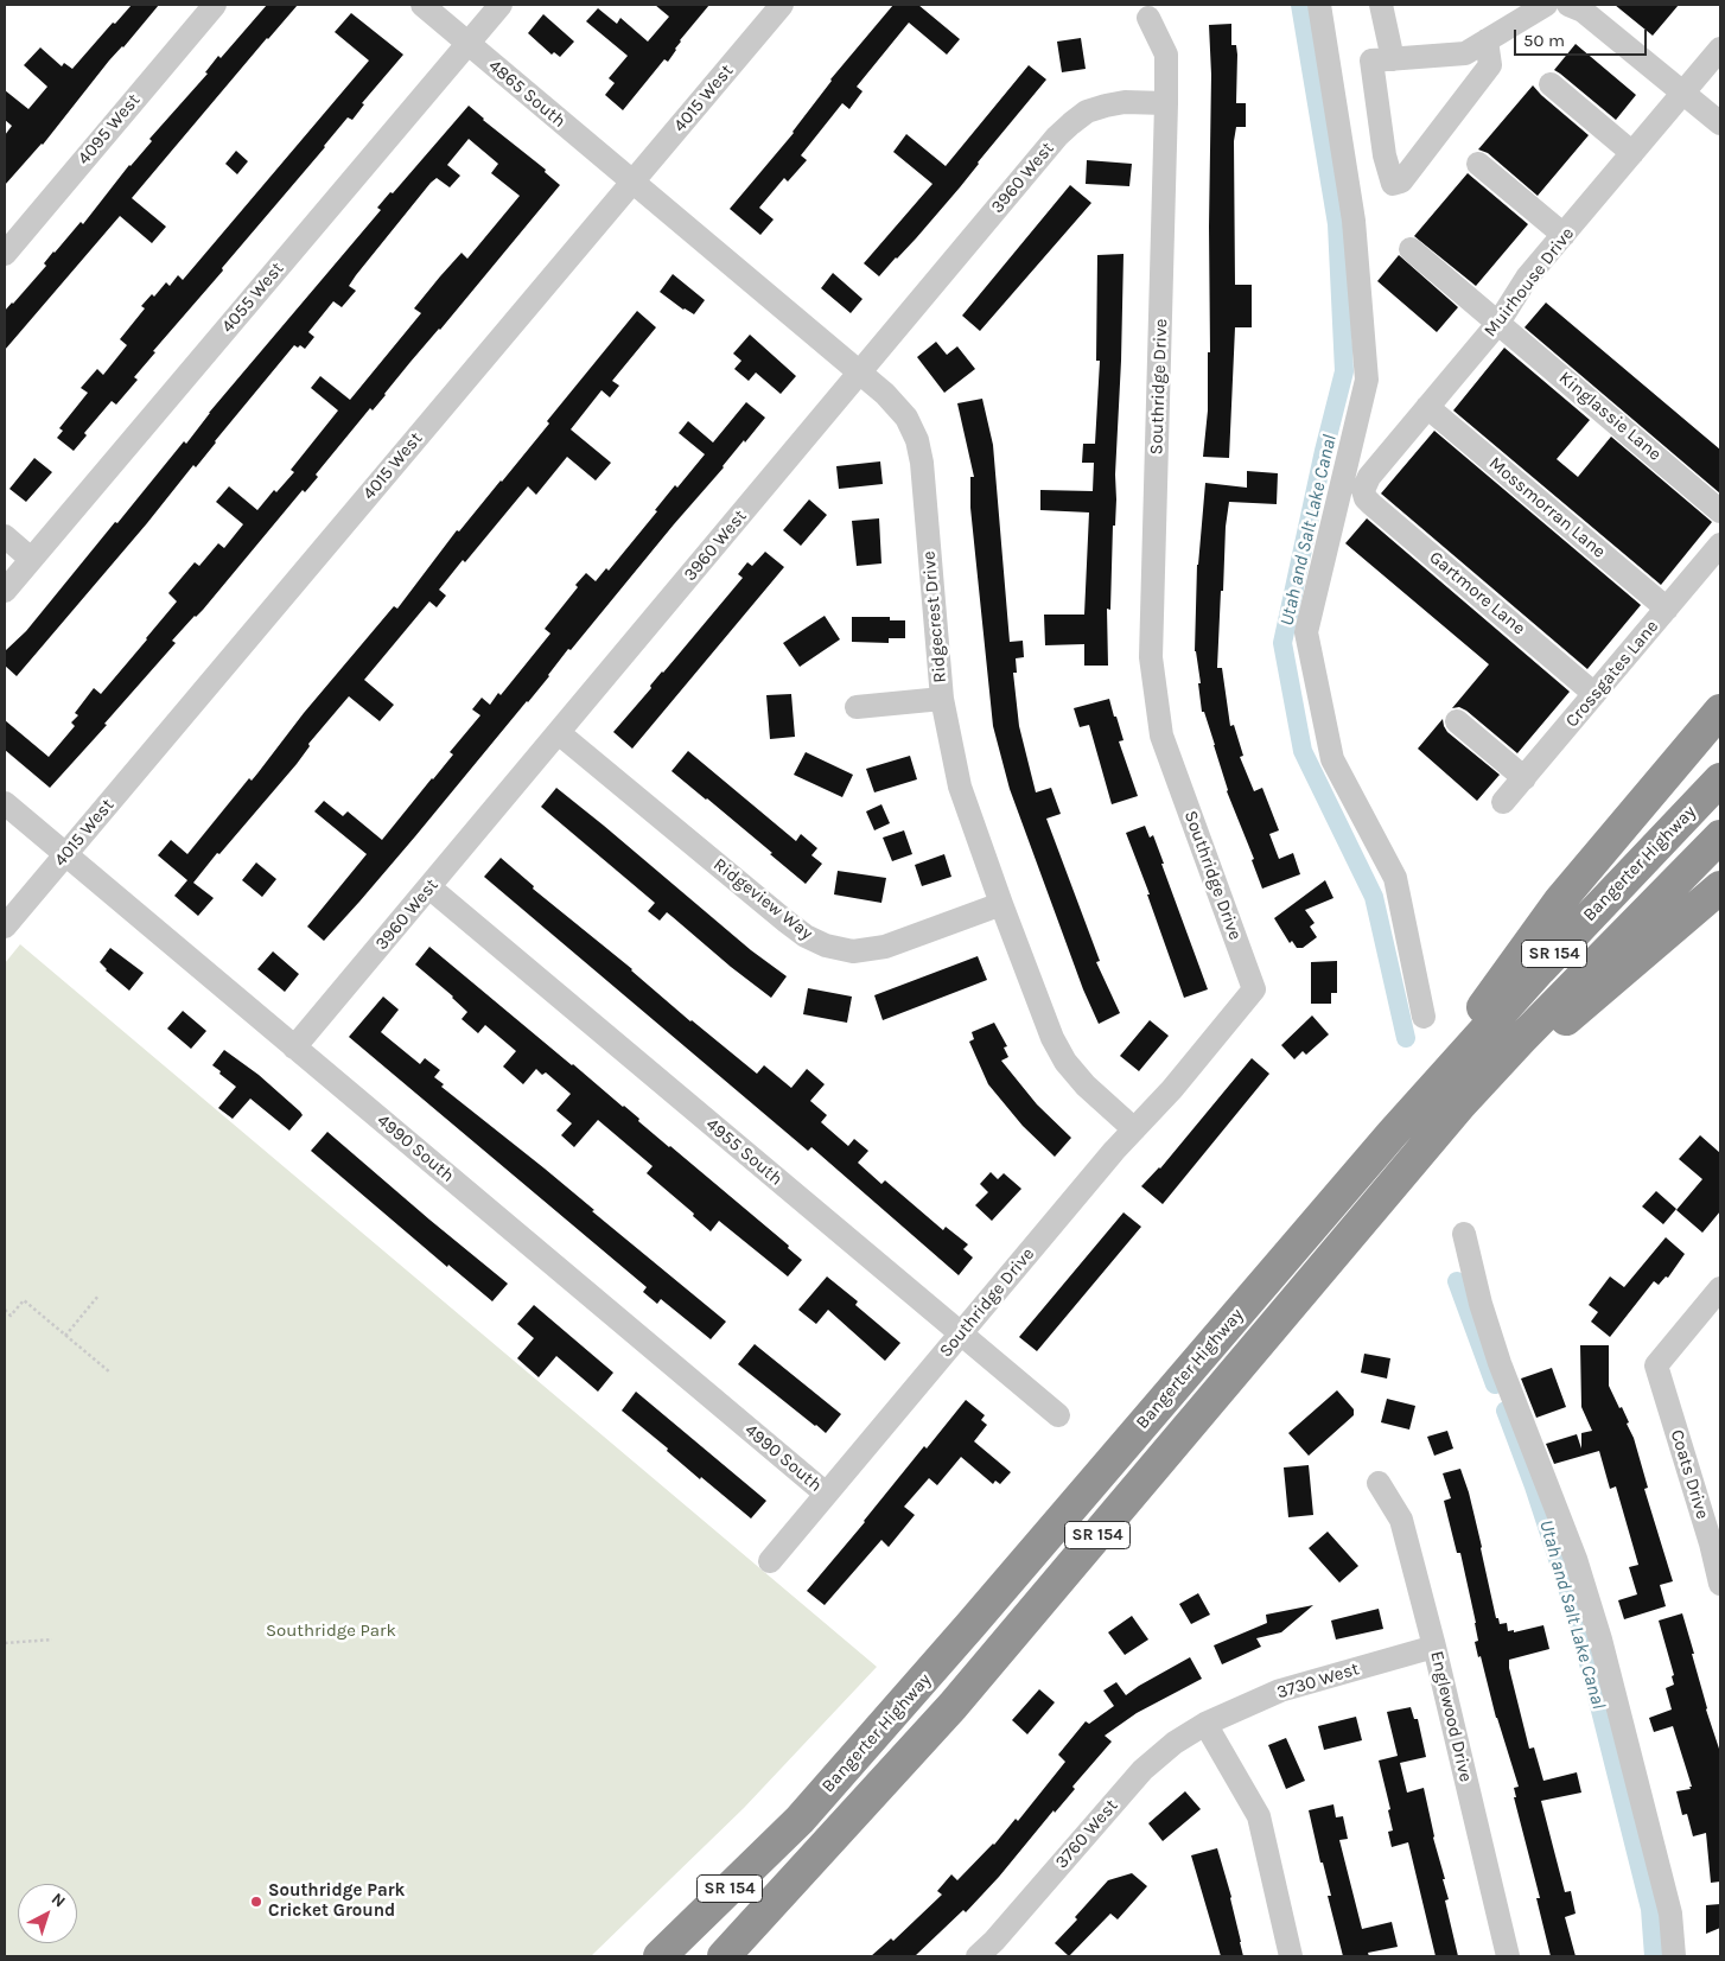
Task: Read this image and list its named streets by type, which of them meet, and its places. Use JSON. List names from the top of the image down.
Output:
{
  "streets": {
    "highway": ["Bangerter Highway", "SR 154"],
    "street": [
      "4865 South",
      "4015 West",
      "4095 West",
      "3960 West",
      "Muirhouse Drive",
      "4055 West",
      "Southridge Drive",
      "Kinglassie Lane",
      "Mossmorran Lane",
      "Gartmore Lane",
      "Ridgecrest Drive",
      "Crossgates Lane",
      "Ridgeview Way",
      "4990 South",
      "4955 South",
      "Coats Drive",
      "3730 West",
      "Englewood Drive",
      "3760 West"
    ]
  },
  "crossings": [
    ["4865 South", "4015 West"],
    ["4865 South", "4055 West"],
    ["4865 South", "Ridgecrest Drive"],
    ["4015 West", "Ridgecrest Drive"],
    ["4015 West", "4990 South"],
    ["3960 West", "Southridge Drive"],
    ["3960 West", "Ridgecrest Drive"],
    ["3960 West", "Ridgeview Way"],
    ["3960 West", "4990 South"],
    ["3960 West", "4955 South"],
    ["Muirhouse Drive", "Kinglassie Lane"],
    ["Muirhouse Drive", "Mossmorran Lane"],
    ["Muirhouse Drive", "Gartmore Lane"],
    ["Southridge Drive", "Ridgecrest Drive"],
    ["Southridge Drive", "4990 South"],
    ["Southridge Drive", "4955 South"],
    ["Mossmorran Lane", "Crossgates Lane"],
    ["Gartmore Lane", "Crossgates Lane"],
    ["Ridgecrest Drive", "Ridgeview Way"],
    ["3730 West", "Englewood Drive"],
    ["3730 West", "3760 West"]
  ],
  "water": ["Utah and Salt Lake Canal"],
  "parks": ["Southridge Park"],
  "places": ["Southridge Park Cricket Ground"],
  "scale_bar": "50 m",
  "north": "top right"
}
